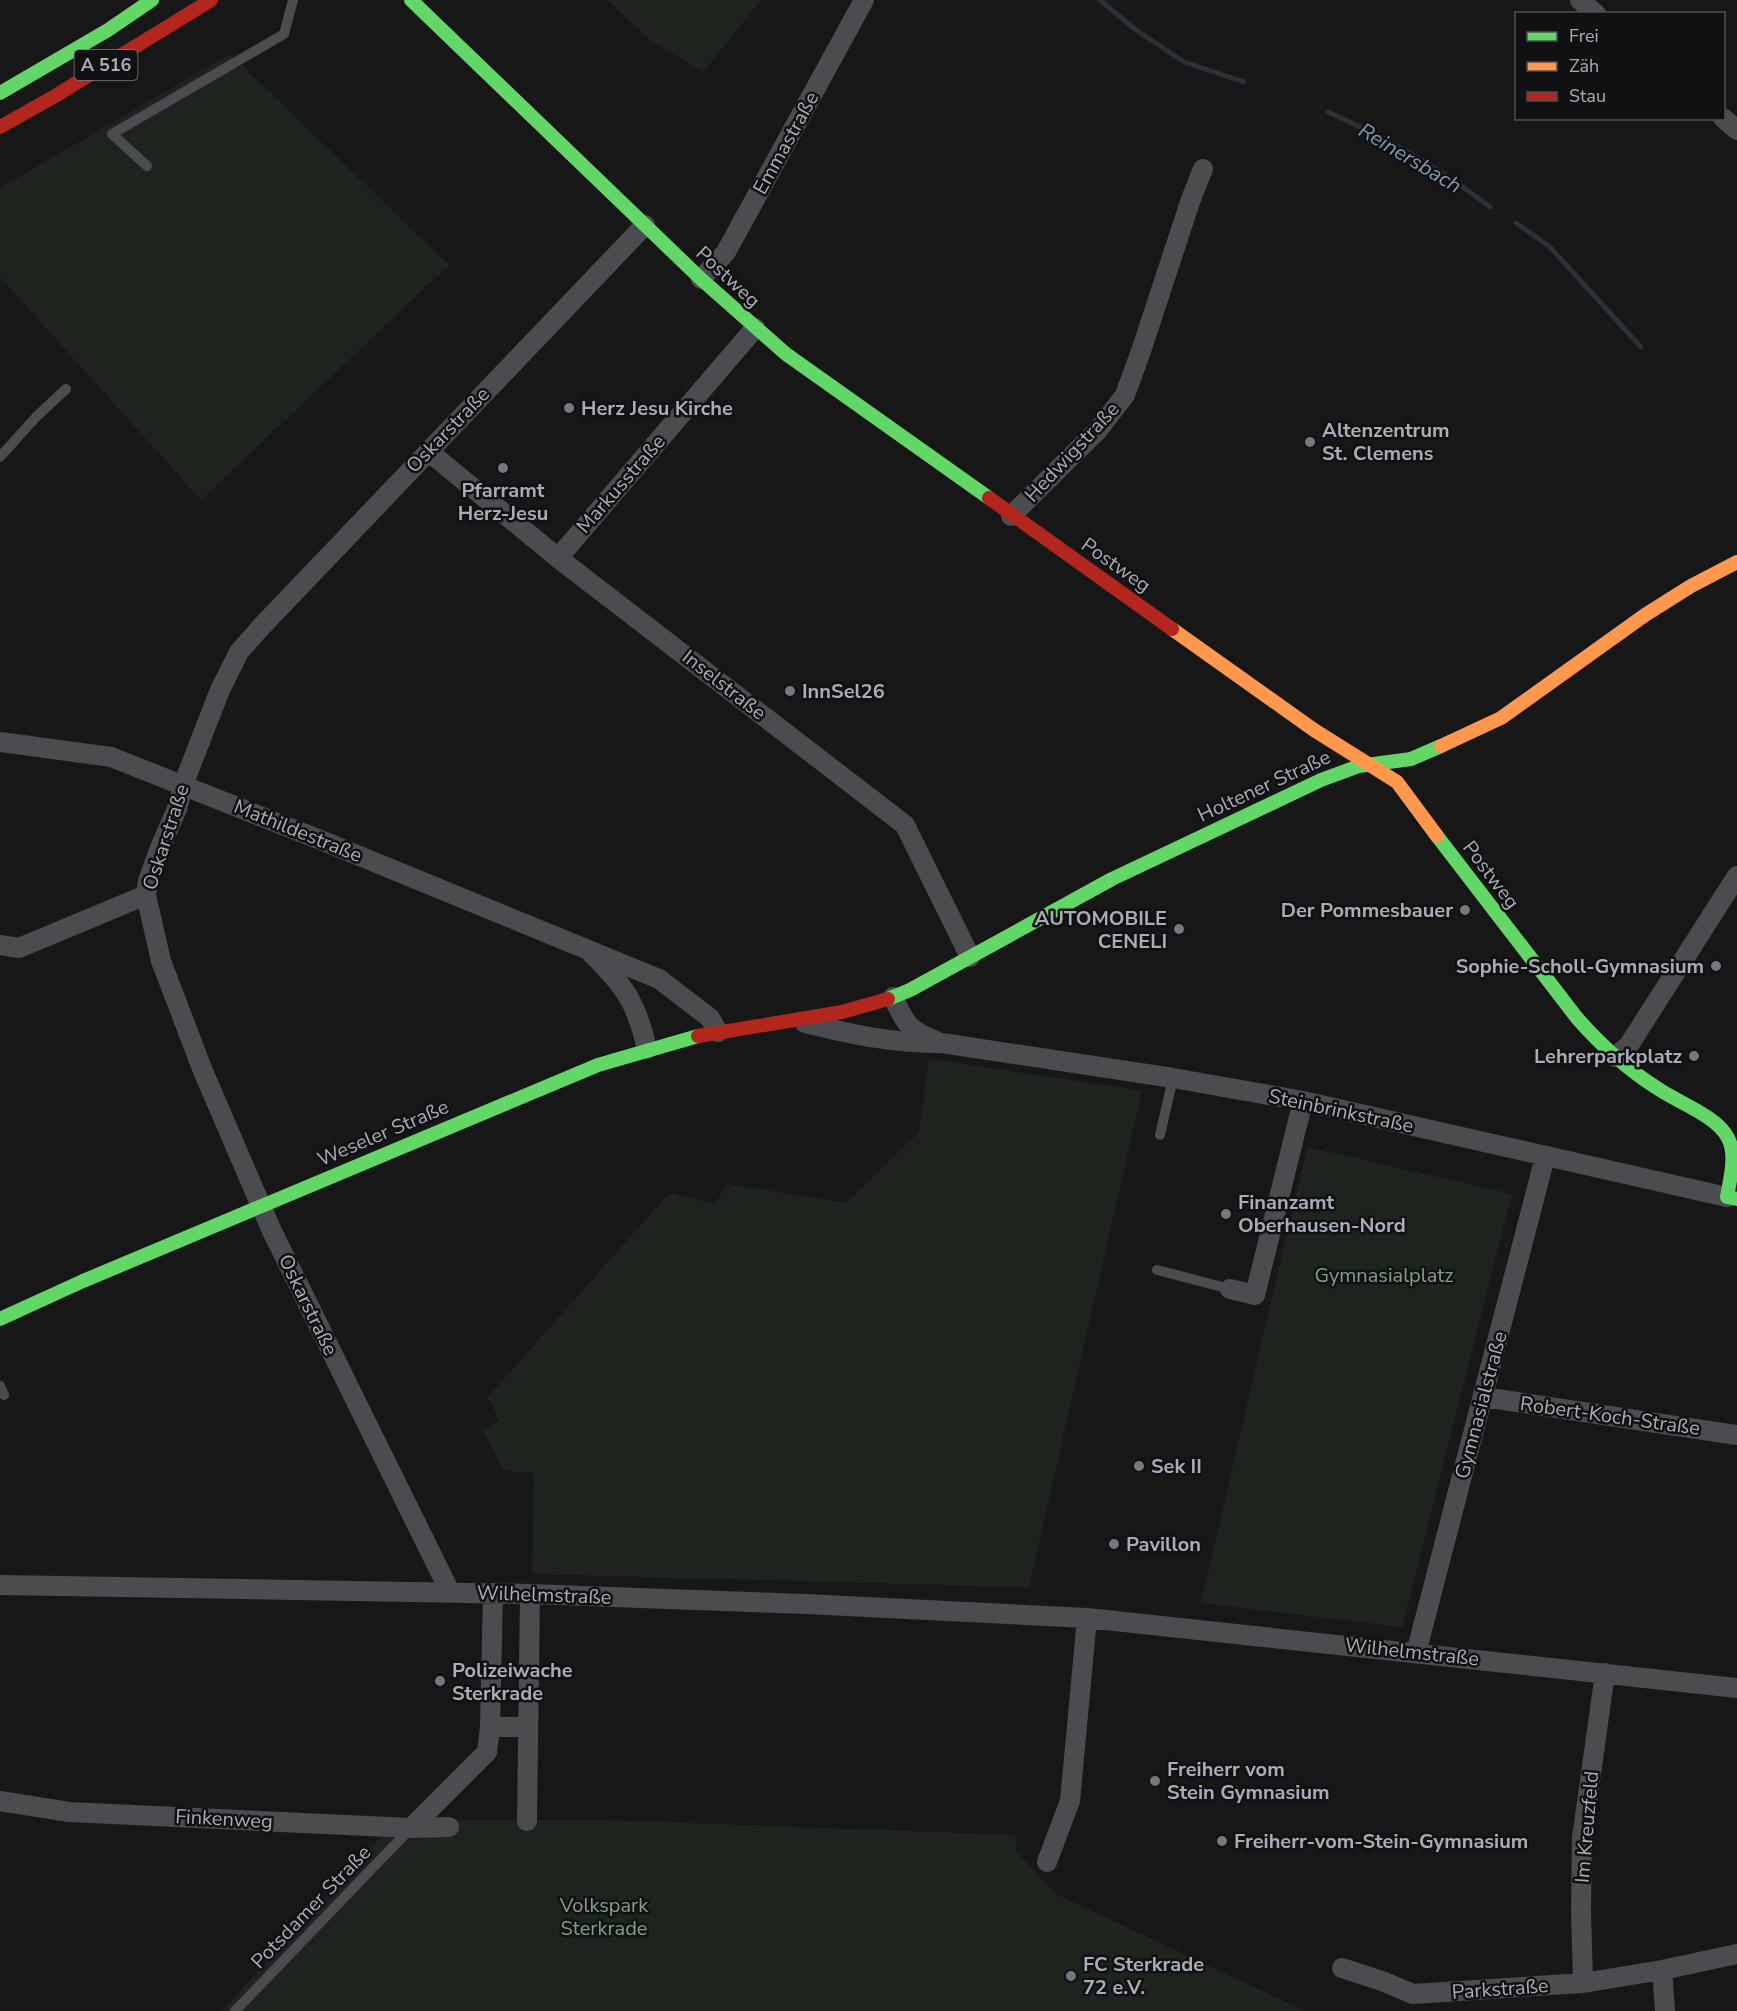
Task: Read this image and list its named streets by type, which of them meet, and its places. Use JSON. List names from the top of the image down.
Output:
{
  "streets": {
    "main road": [
      "A 516",
      "Postweg",
      "Holtener Straße",
      "Weseler Straße"
    ],
    "street": [
      "Emmastraße",
      "Oskarstraße",
      "Hedwigstraße",
      "Markusstraße",
      "Inselstraße",
      "Mathildestraße",
      "Steinbrinkstraße",
      "Gymnasialstraße",
      "Robert-Koch-Straße",
      "Wilhelmstraße",
      "Finkenweg",
      "Im Kreuzfeld",
      "Parkstraße"
    ],
    "lane": ["Potsdamer Straße"]
  },
  "crossings": [
    ["Emmastraße", "Postweg"],
    ["Postweg", "Oskarstraße"],
    ["Postweg", "Hedwigstraße"],
    ["Postweg", "Markusstraße"],
    ["Postweg", "Holtener Straße"],
    ["Postweg", "Steinbrinkstraße"],
    ["Oskarstraße", "Inselstraße"],
    ["Oskarstraße", "Mathildestraße"],
    ["Oskarstraße", "Weseler Straße"],
    ["Oskarstraße", "Wilhelmstraße"],
    ["Markusstraße", "Inselstraße"],
    ["Inselstraße", "Holtener Straße"],
    ["Holtener Straße", "Steinbrinkstraße"],
    ["Holtener Straße", "Weseler Straße"],
    ["Mathildestraße", "Weseler Straße"],
    ["Steinbrinkstraße", "Weseler Straße"],
    ["Steinbrinkstraße", "Gymnasialstraße"],
    ["Gymnasialstraße", "Robert-Koch-Straße"],
    ["Gymnasialstraße", "Wilhelmstraße"],
    ["Wilhelmstraße", "Im Kreuzfeld"],
    ["Finkenweg", "Potsdamer Straße"],
    ["Im Kreuzfeld", "Parkstraße"]
  ],
  "water": ["Reinersbach"],
  "parks": ["Gymnasialplatz", "Volkspark Sterkrade"],
  "places": [
    "Herz Jesu Kirche",
    "Altenzentrum St. Clemens",
    "Pfarramt Herz-Jesu",
    "InnSel26",
    "Der Pommesbauer",
    "AUTOMOBILE CENELI",
    "Sophie-Scholl-Gymnasium",
    "Lehrerparkplatz",
    "Finanzamt Oberhausen-Nord",
    "Sek II",
    "Pavillon",
    "Polizeiwache Sterkrade",
    "Freiherr vom Stein Gymnasium",
    "Freiherr-vom-Stein-Gymnasium",
    "FC Sterkrade 72 e.V."
  ],
  "legend": ["Frei", "Zäh", "Stau"]
}
